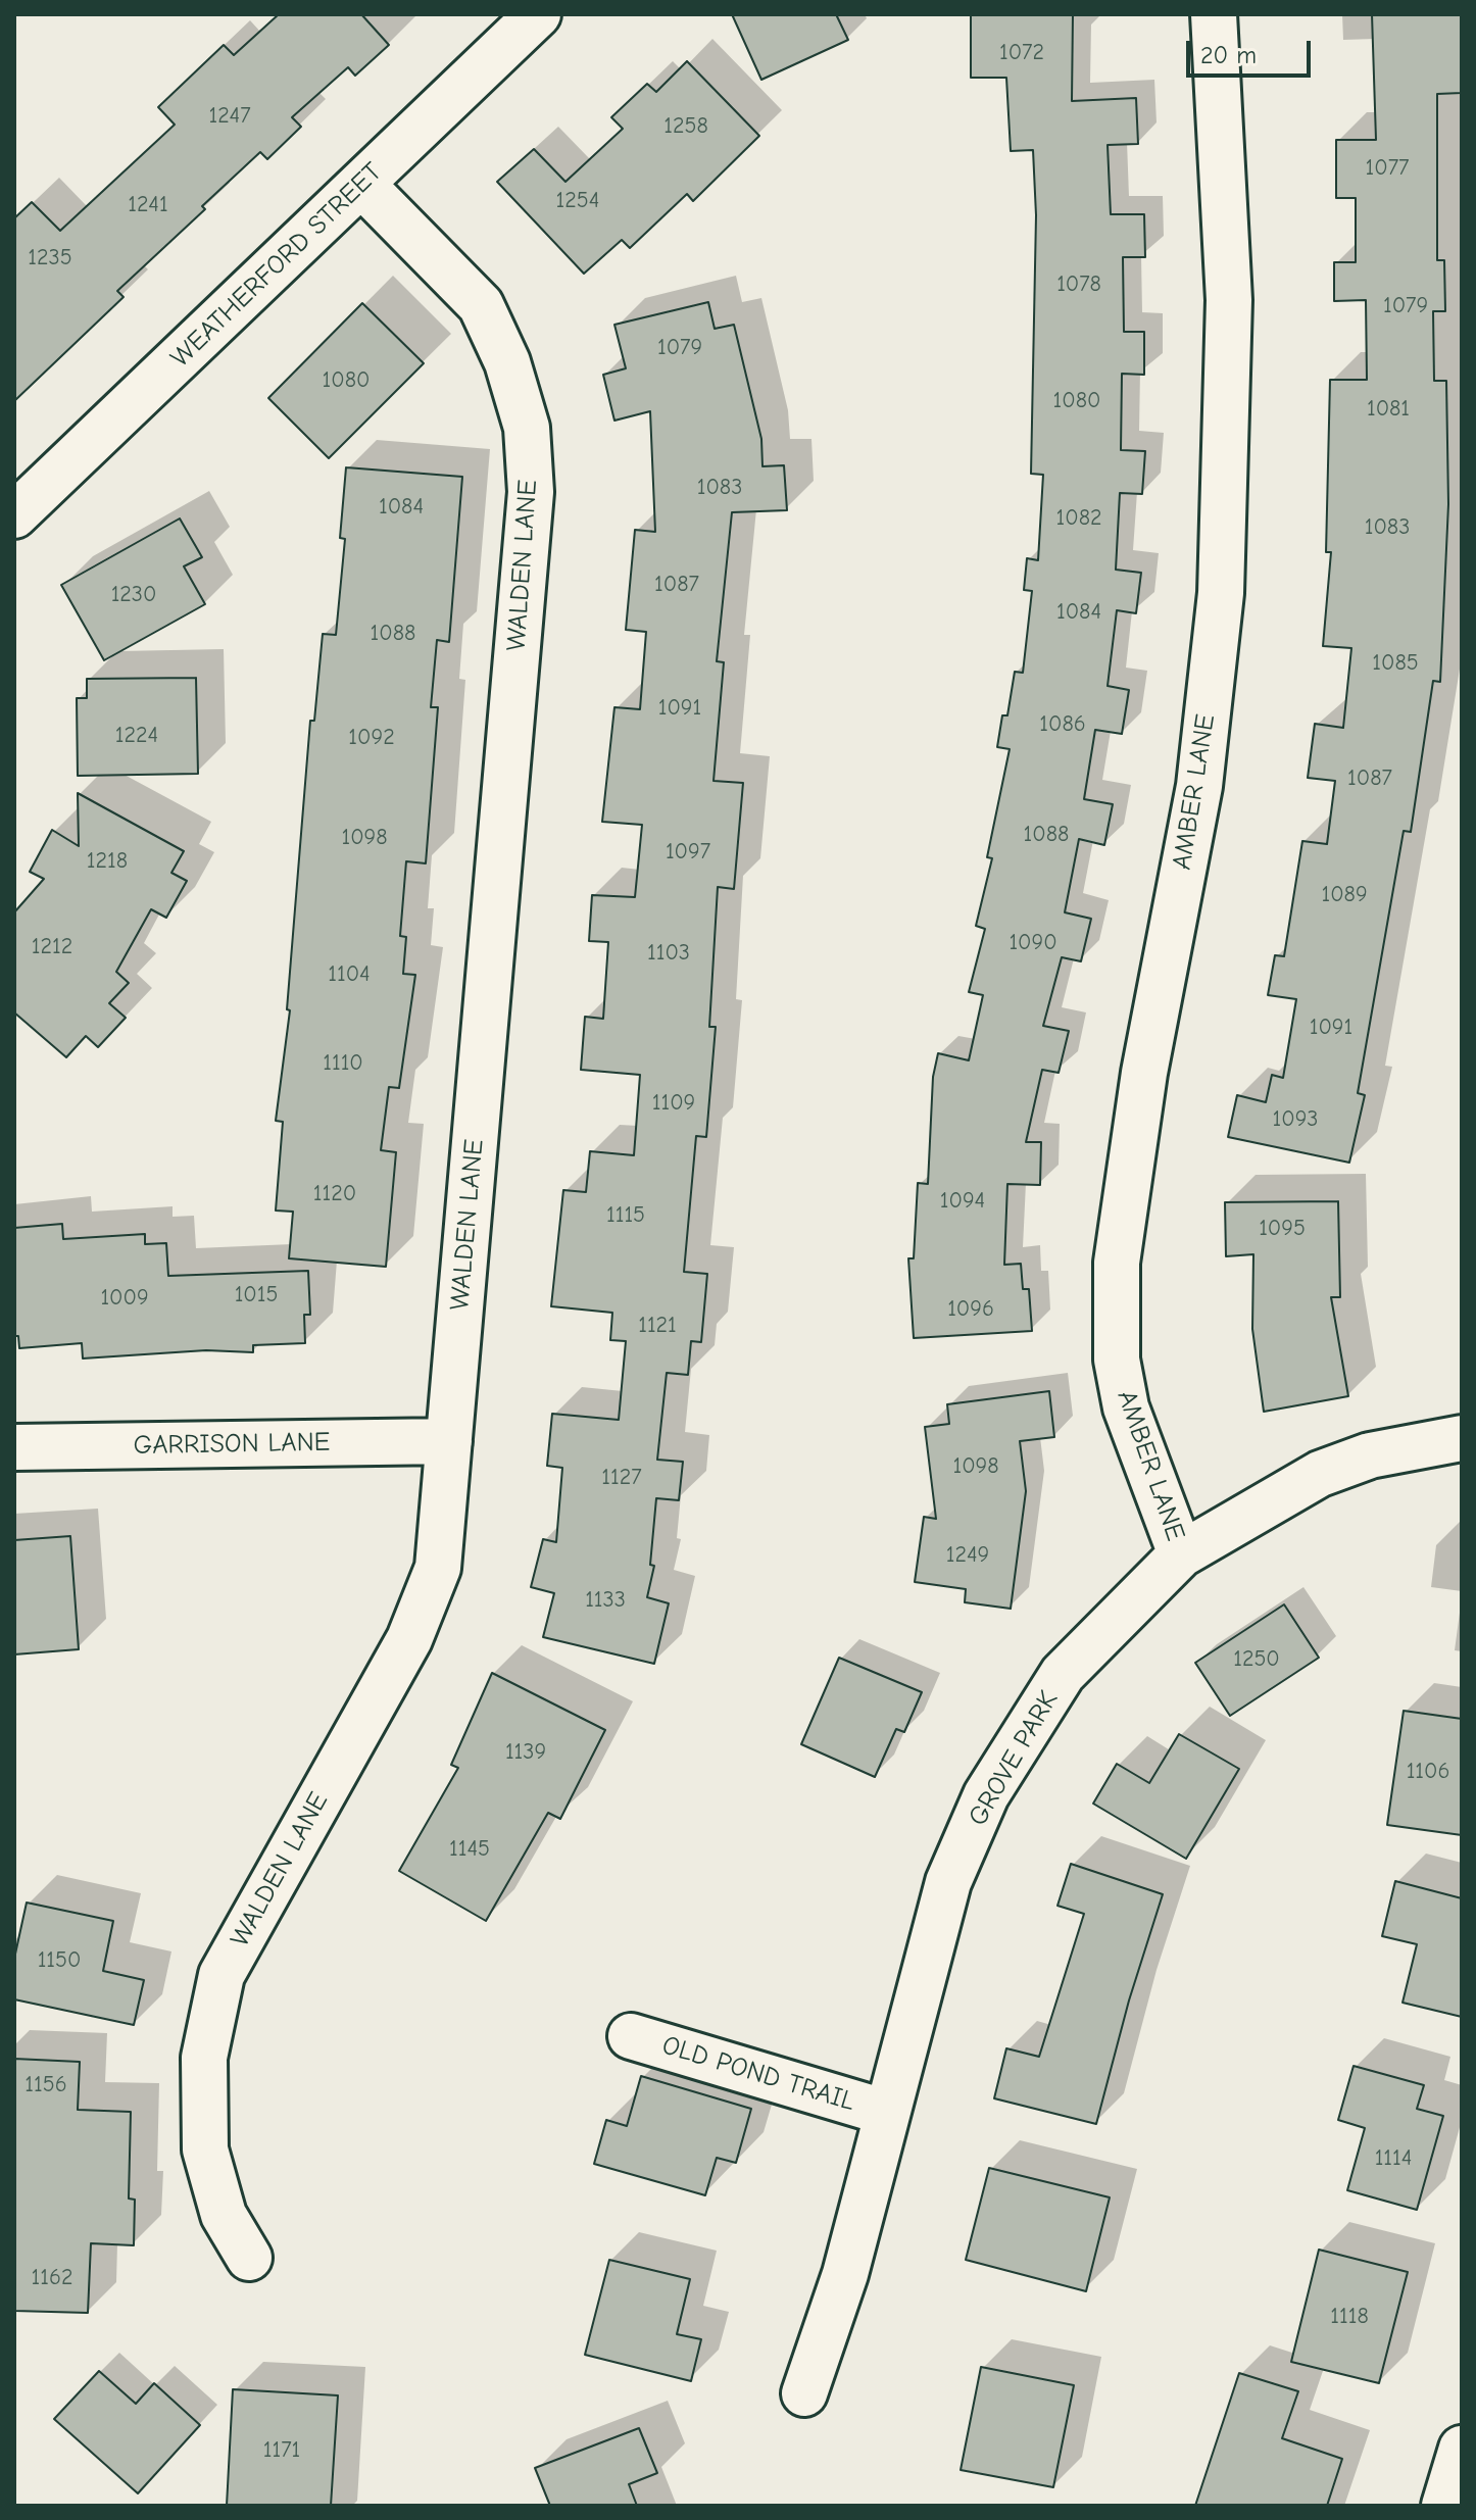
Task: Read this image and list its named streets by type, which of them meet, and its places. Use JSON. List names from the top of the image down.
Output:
{
  "streets": {
    "street": [
      "WEATHERFORD STREET",
      "WALDEN LANE",
      "AMBER LANE",
      "GARRISON LANE",
      "GROVE PARK",
      "OLD POND TRAIL"
    ]
  },
  "crossings": [
    ["WEATHERFORD STREET", "WALDEN LANE"],
    ["WALDEN LANE", "GARRISON LANE"],
    ["AMBER LANE", "GROVE PARK"],
    ["GROVE PARK", "OLD POND TRAIL"]
  ],
  "house_numbers": [
    "1072",
    "1247",
    "1258",
    "1077",
    "1254",
    "1241",
    "1235",
    "1078",
    "1079",
    "1079",
    "1080",
    "1080",
    "1081",
    "1083",
    "1084",
    "1082",
    "1083",
    "1087",
    "1230",
    "1084",
    "1088",
    "1085",
    "1091",
    "1086",
    "1224",
    "1092",
    "1087",
    "1088",
    "1098",
    "1097",
    "1218",
    "1089",
    "1090",
    "1212",
    "1103",
    "1104",
    "1091",
    "1110",
    "1109",
    "1093",
    "1120",
    "1094",
    "1115",
    "1095",
    "1015",
    "1009",
    "1096",
    "1121",
    "1098",
    "1127",
    "1249",
    "1133",
    "1250",
    "1139",
    "1106",
    "1145",
    "1150",
    "1156",
    "1114",
    "1162",
    "1118",
    "1171"
  ],
  "scale_bar": "20 m"
}
